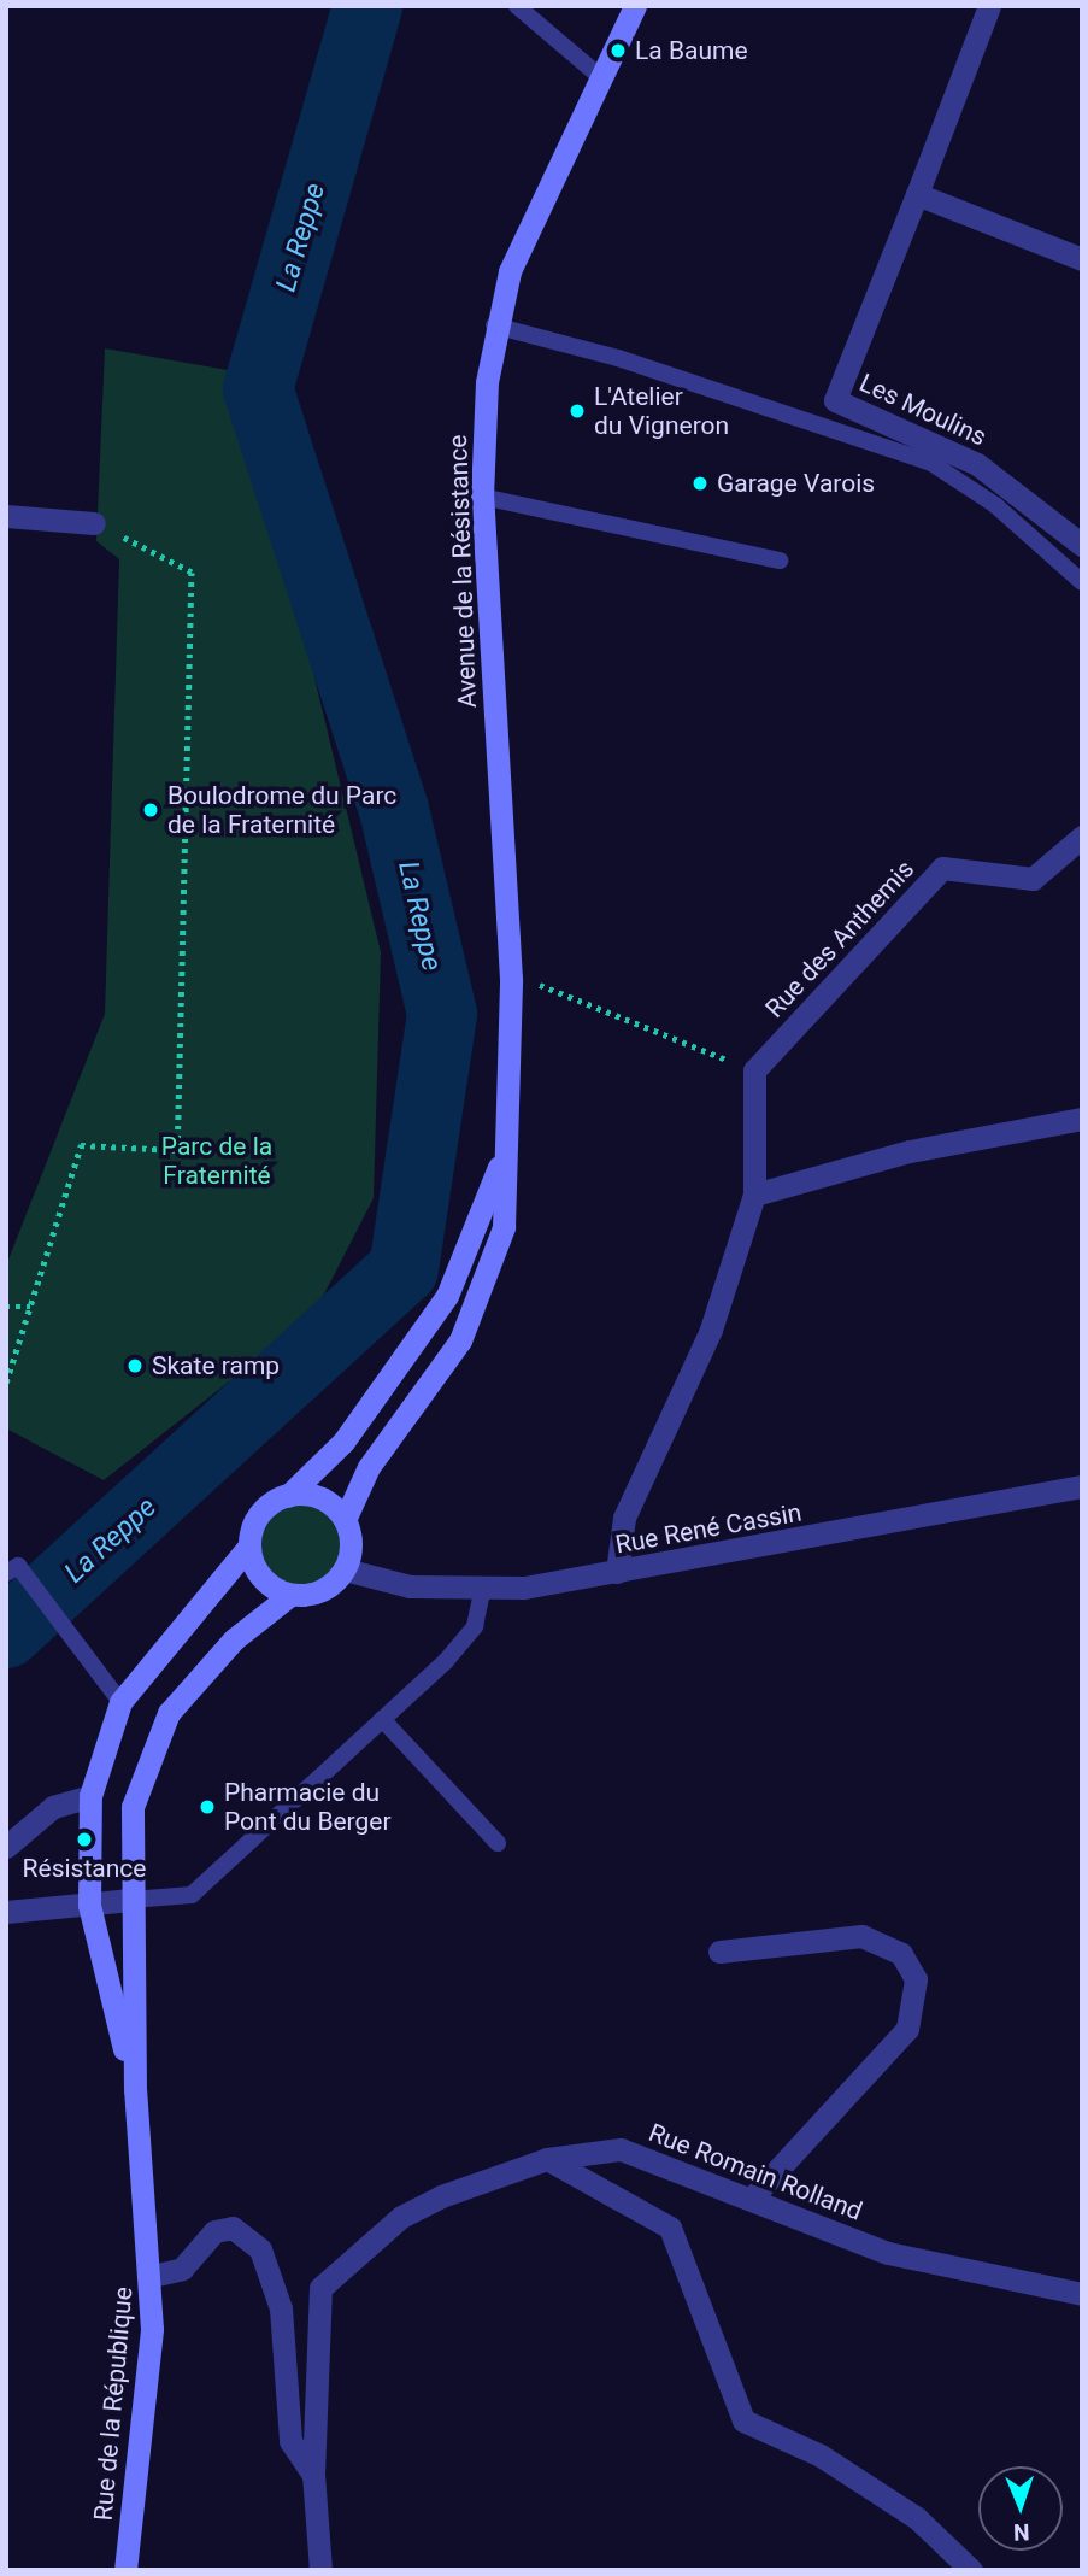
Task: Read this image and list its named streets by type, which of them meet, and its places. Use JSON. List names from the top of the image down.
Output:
{
  "streets": {
    "main road": ["Avenue de la Résistance", "Rue de la République"],
    "street": [
      "Les Moulins",
      "Rue des Anthemis",
      "Rue René Cassin",
      "Rue Romain Rolland"
    ]
  },
  "crossings": [
    ["Avenue de la Résistance", "Rue René Cassin"],
    ["Avenue de la Résistance", "Rue de la République"],
    ["Rue René Cassin", "Rue de la République"]
  ],
  "water": ["La Reppe"],
  "parks": ["Parc de la Fraternité"],
  "places": [
    "La Baume",
    "L'Atelier du Vigneron",
    "Garage Varois",
    "Boulodrome du Parc de la Fraternité",
    "Skate ramp",
    "Pharmacie du Pont du Berger",
    "Résistance"
  ],
  "north": "bottom"
}
